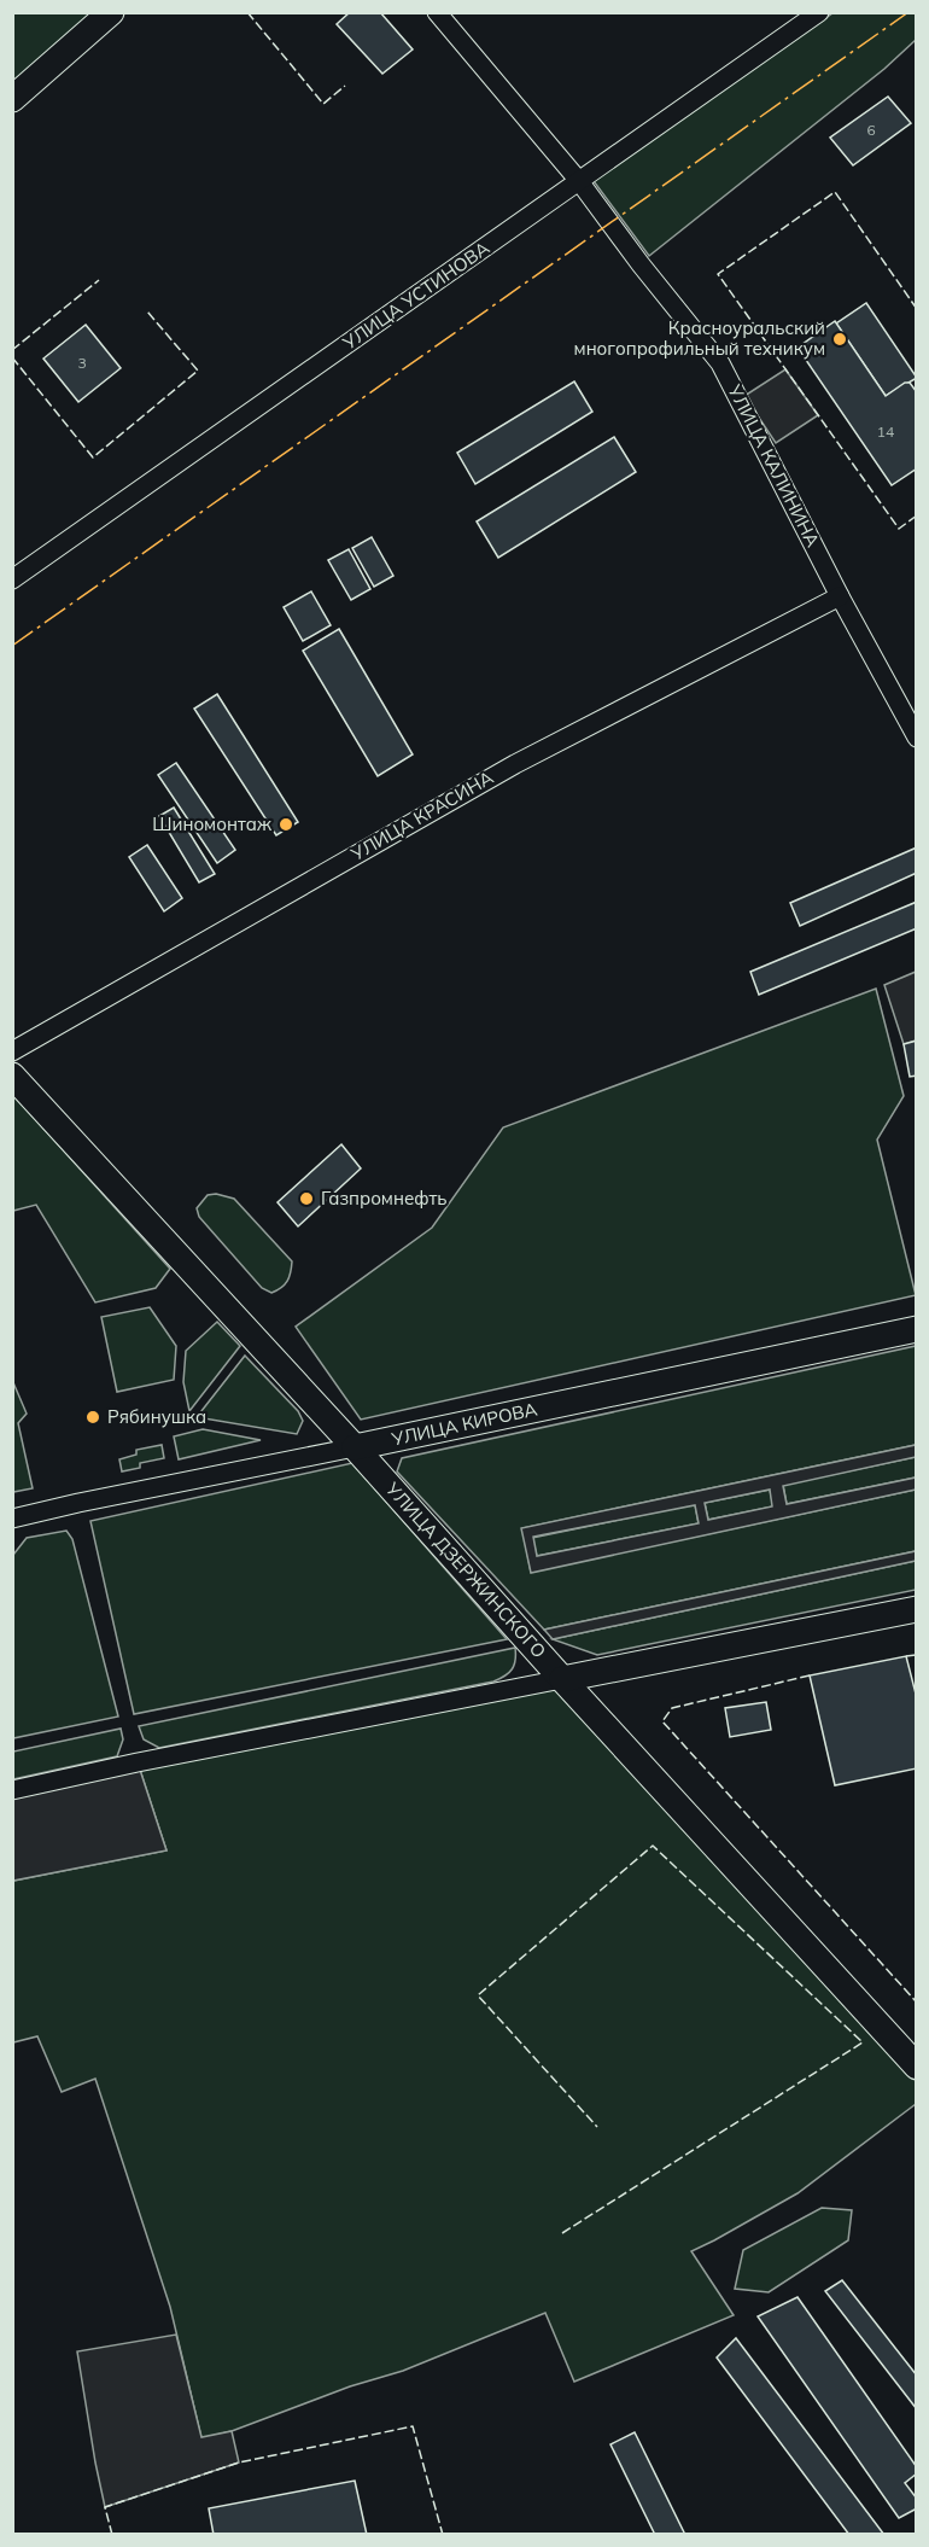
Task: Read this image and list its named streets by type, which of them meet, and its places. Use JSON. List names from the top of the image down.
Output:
{
  "streets": {
    "street": [
      "УЛИЦА УСТИНОВА",
      "УЛИЦА КАЛИНИНА",
      "УЛИЦА КРАСИНА",
      "УЛИЦА КИРОВА",
      "УЛИЦА ДЗЕРЖИНСКОГО"
    ]
  },
  "crossings": [
    ["УЛИЦА УСТИНОВА", "УЛИЦА КАЛИНИНА"],
    ["УЛИЦА КАЛИНИНА", "УЛИЦА КРАСИНА"],
    ["УЛИЦА КИРОВА", "УЛИЦА ДЗЕРЖИНСКОГО"]
  ],
  "places": [
    "Красноуральский многопрофильный техникум",
    "Шиномонтаж",
    "Газпромнефть",
    "Рябинушка"
  ],
  "house_numbers": ["6", "3", "14"]
}
